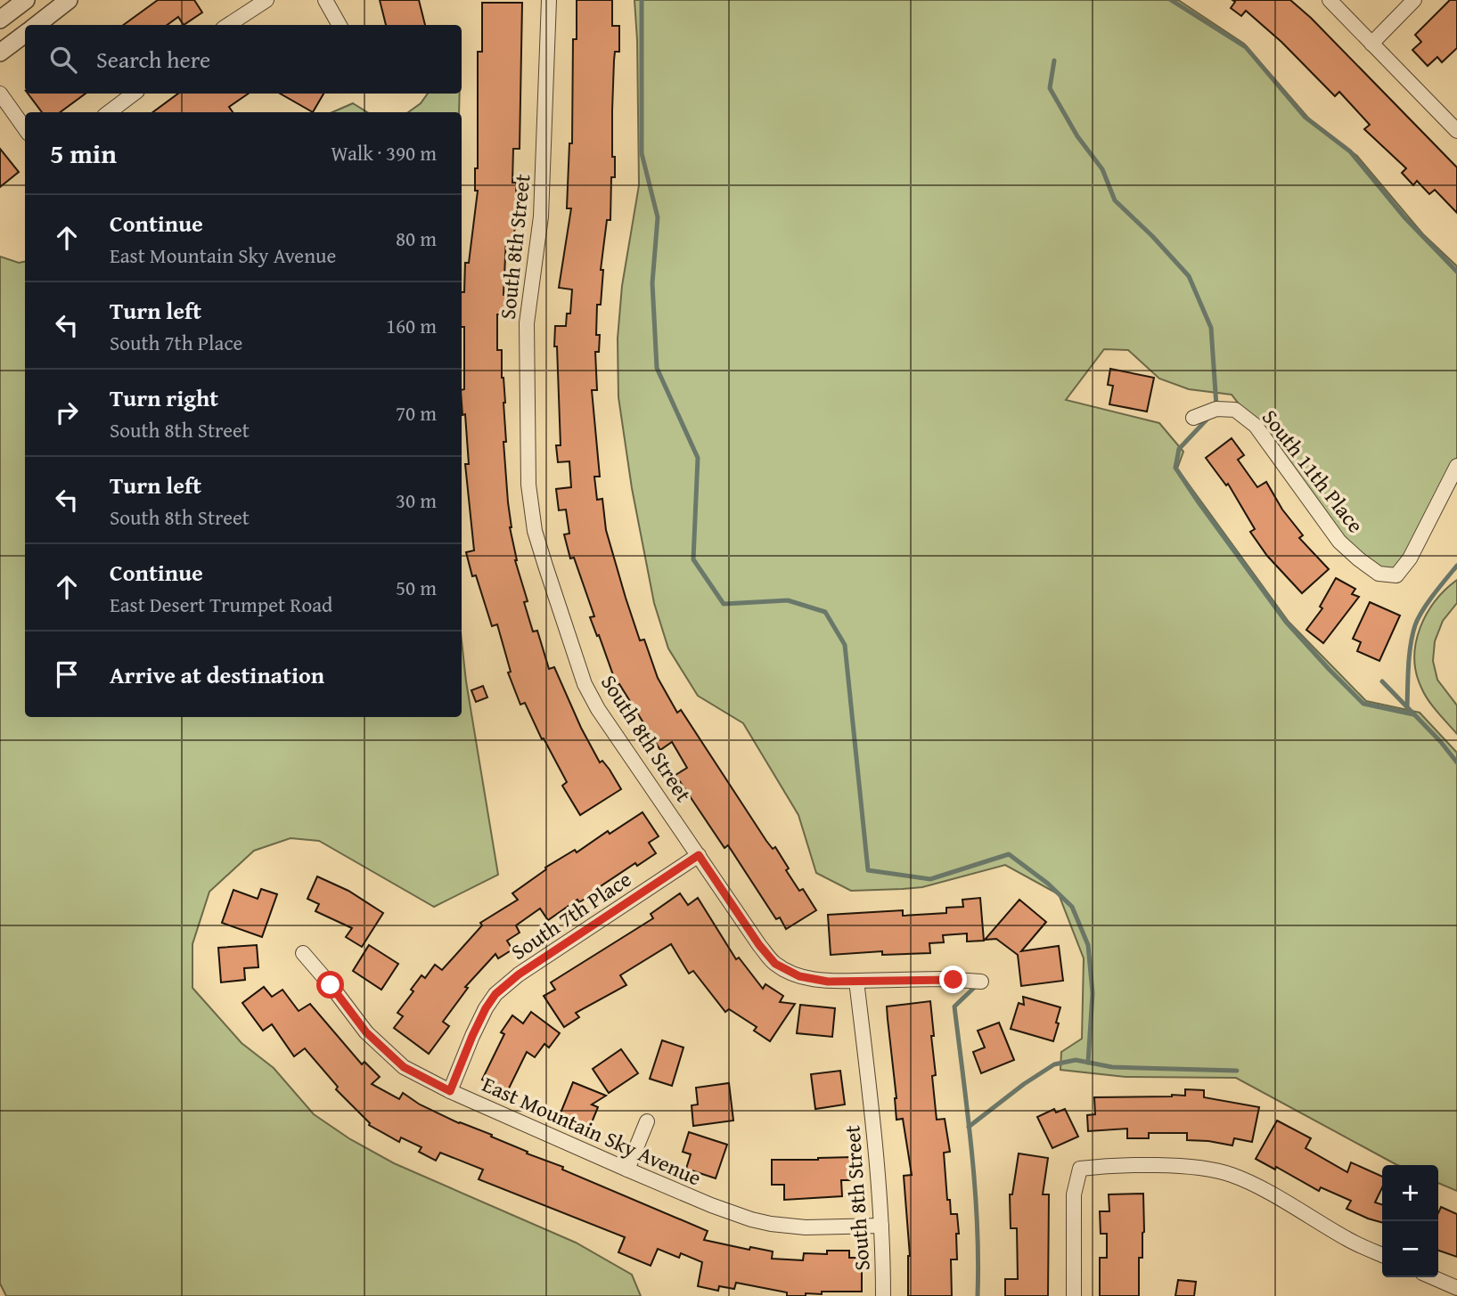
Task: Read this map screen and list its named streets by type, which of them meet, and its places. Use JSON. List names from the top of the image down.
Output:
{
  "streets": {
    "street": [
      "South 8th Street",
      "South 11th Place",
      "South 7th Place",
      "East Mountain Sky Avenue"
    ]
  },
  "crossings": [
    ["South 8th Street", "South 7th Place"],
    ["South 8th Street", "East Mountain Sky Avenue"],
    ["South 7th Place", "East Mountain Sky Avenue"]
  ],
  "page": {
    "search": "Search here",
    "heading": ["5 min", "Walk · 390 m"],
    "list": [
      ["Continue", "East Mountain Sky Avenue", "80 m"],
      ["Turn left", "South 7th Place", "160 m"],
      ["Turn right", "South 8th Street", "70 m"],
      ["Turn left", "South 8th Street", "30 m"],
      ["Continue", "East Desert Trumpet Road", "50 m"],
      "Arrive at destination"
    ],
    "map_buttons": ["+", "−"]
  }
}
